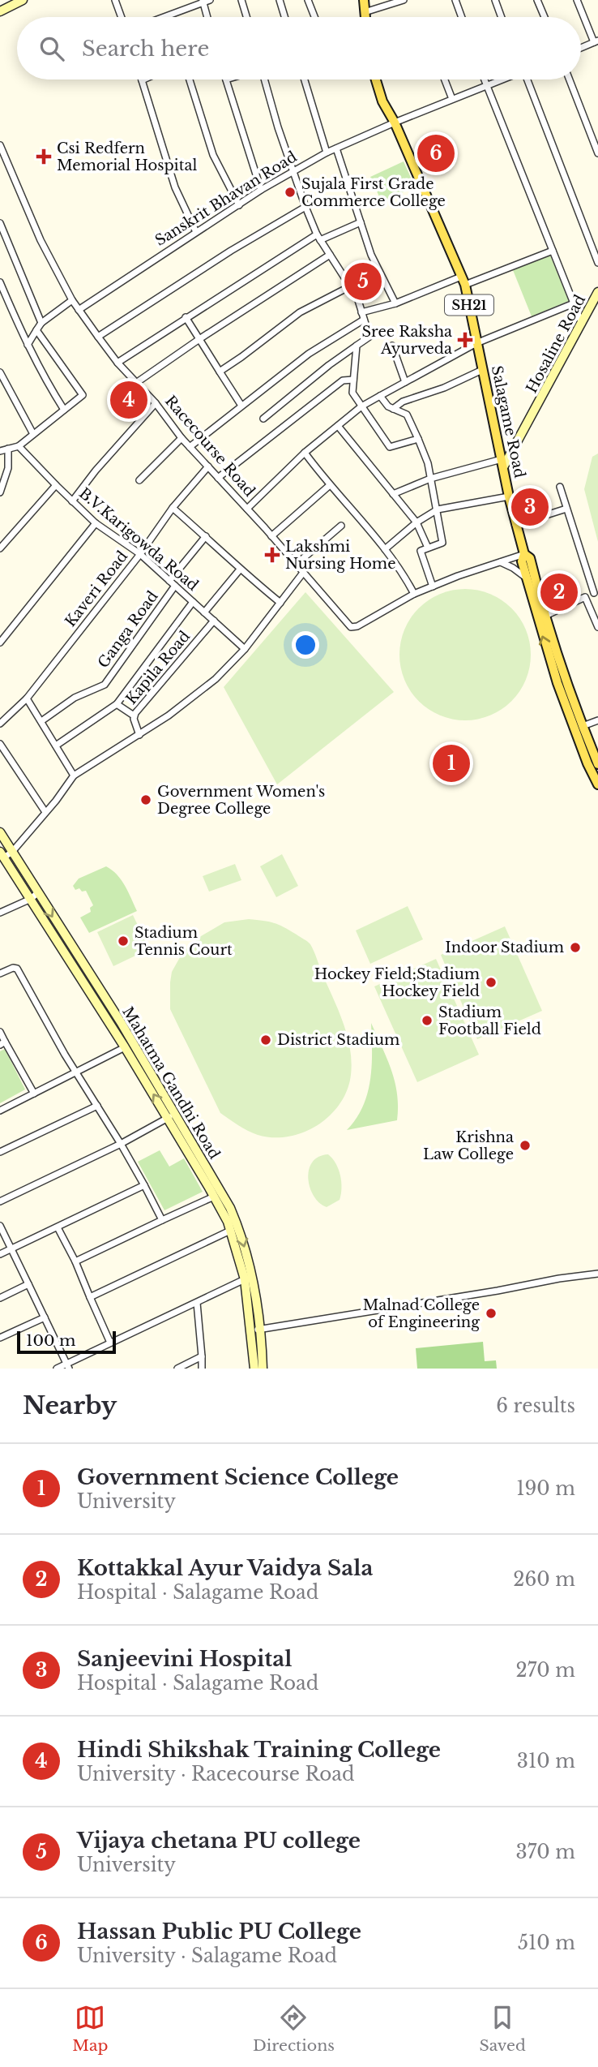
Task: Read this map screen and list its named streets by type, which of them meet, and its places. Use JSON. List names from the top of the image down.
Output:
{
  "streets": {
    "main road": ["SH21", "Salagame Road"],
    "street": [
      "Sanskrit Bhavan Road",
      "Hosaline Road",
      "Racecourse Road",
      "B.V.Karigowda Road",
      "Kaveri Road",
      "Ganga Road",
      "Kapila Road",
      "Mahatma Gandhi Road"
    ]
  },
  "crossings": [
    ["Sanskrit Bhavan Road", "Salagame Road"],
    ["Sanskrit Bhavan Road", "Racecourse Road"],
    ["Hosaline Road", "Salagame Road"],
    ["Racecourse Road", "Kaveri Road"],
    ["B.V.Karigowda Road", "Kaveri Road"],
    ["B.V.Karigowda Road", "Ganga Road"],
    ["B.V.Karigowda Road", "Kapila Road"]
  ],
  "places": {
    "health": ["Csi Redfern Memorial Hospital", "Sree Raksha Ayurveda", "Lakshmi Nursing Home"],
    "other": [
      "Sujala First Grade Commerce College",
      "Government Women's Degree College",
      "Stadium Tennis Court",
      "Indoor Stadium",
      "Hockey Field;Stadium Hockey Field",
      "Stadium Football Field",
      "District Stadium",
      "Krishna Law College",
      "Malnad College of Engineering"
    ]
  },
  "scale_bar": "100 m",
  "page": {
    "search": "Search here",
    "pins": [
      "6",
      "5",
      "4",
      "3",
      "2",
      "1"
    ],
    "scale": "100 m",
    "heading": ["Nearby", "6 results"],
    "list": [
      {
        "mark": "1",
        "name": "Government Science College",
        "note": "University",
        "value": "190 m"
      },
      {
        "mark": "2",
        "name": "Kottakkal Ayur Vaidya Sala",
        "note": "Hospital · Salagame Road",
        "value": "260 m"
      },
      {
        "mark": "3",
        "name": "Sanjeevini Hospital",
        "note": "Hospital · Salagame Road",
        "value": "270 m"
      },
      {
        "mark": "4",
        "name": "Hindi Shikshak Training College",
        "note": "University · Racecourse Road",
        "value": "310 m"
      },
      {
        "mark": "5",
        "name": "Vijaya chetana PU college",
        "note": "University",
        "value": "370 m"
      },
      {
        "mark": "6",
        "name": "Hassan Public PU College",
        "note": "University · Salagame Road",
        "value": "510 m"
      }
    ],
    "nav": ["Map", "Directions", "Saved"]
  }
}
